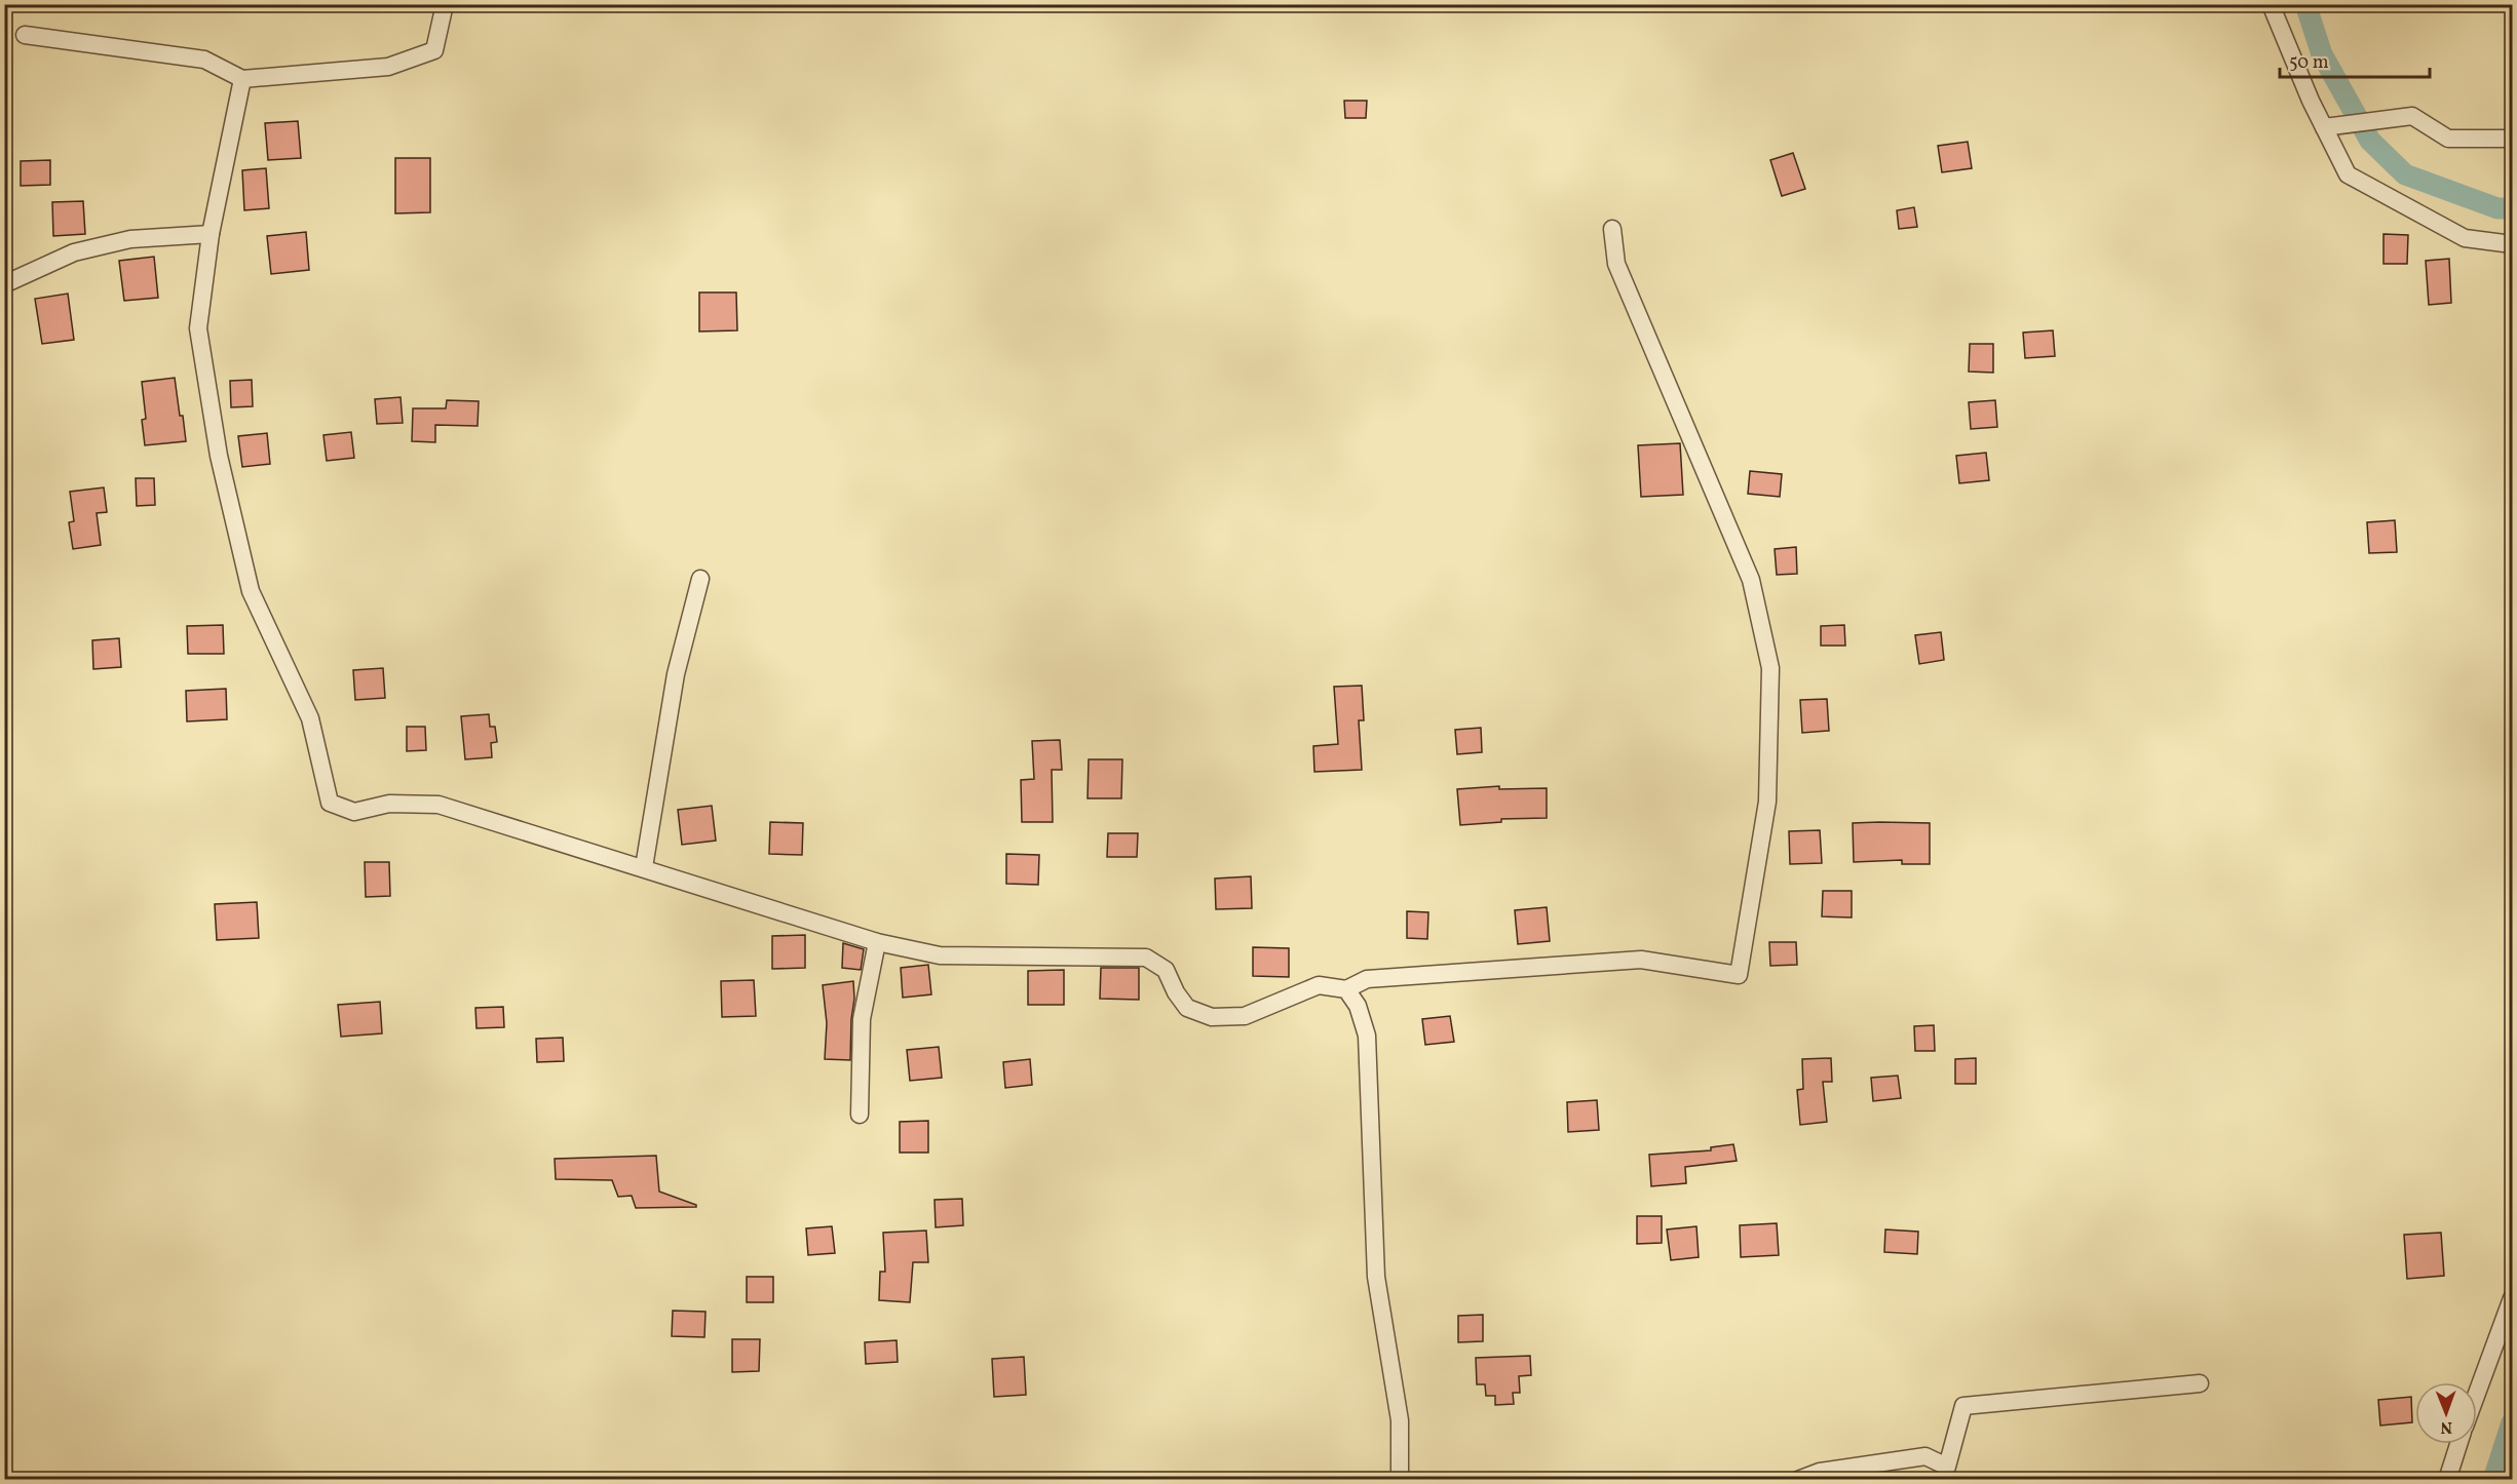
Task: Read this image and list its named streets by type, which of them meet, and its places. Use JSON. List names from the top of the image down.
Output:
{
  "scale_bar": "50 m",
  "north": "bottom"
}
